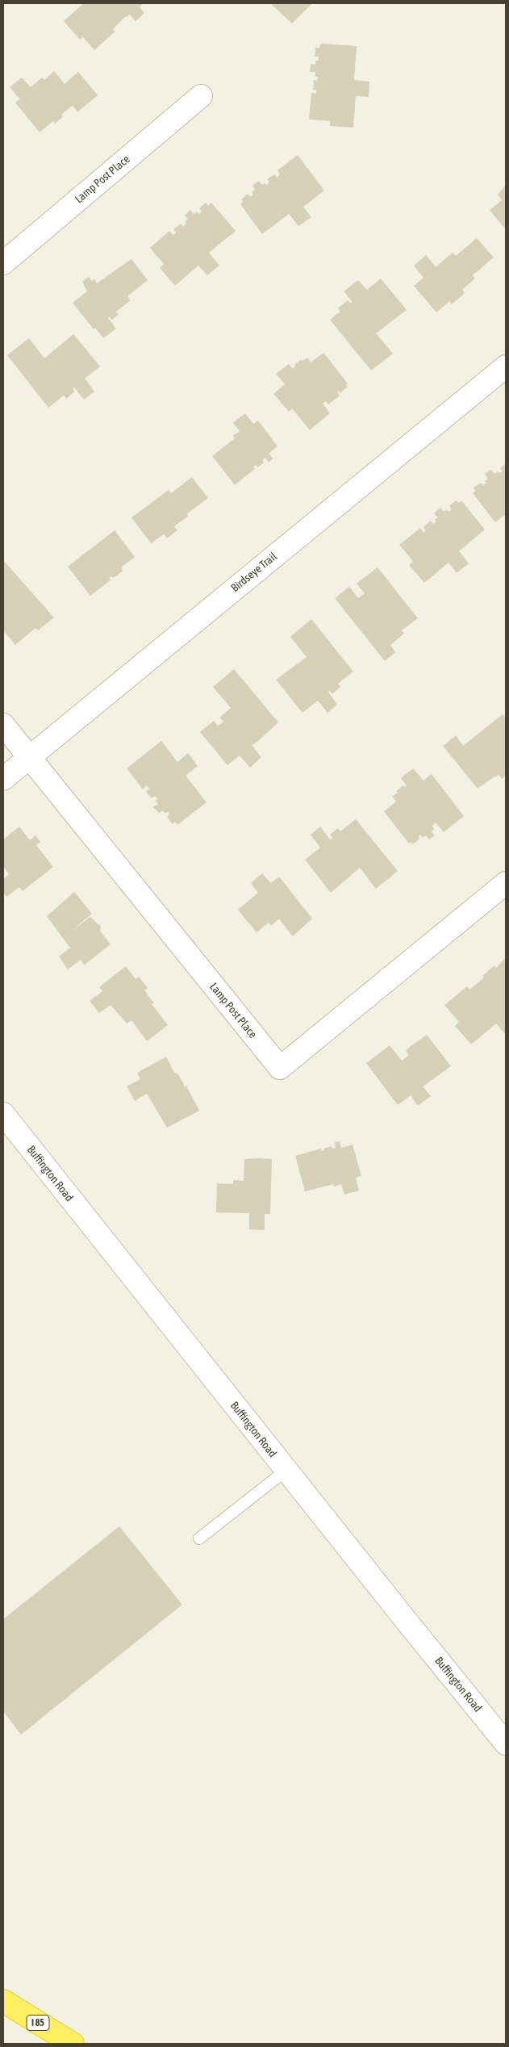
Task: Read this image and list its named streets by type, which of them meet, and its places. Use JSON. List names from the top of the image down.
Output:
{
  "streets": {
    "highway": ["I 85"],
    "street": ["Lamp Post Place", "Birdseye Trail", "Buffington Road"]
  },
  "crossings": [
    ["Lamp Post Place", "Birdseye Trail"]
  ]
}
